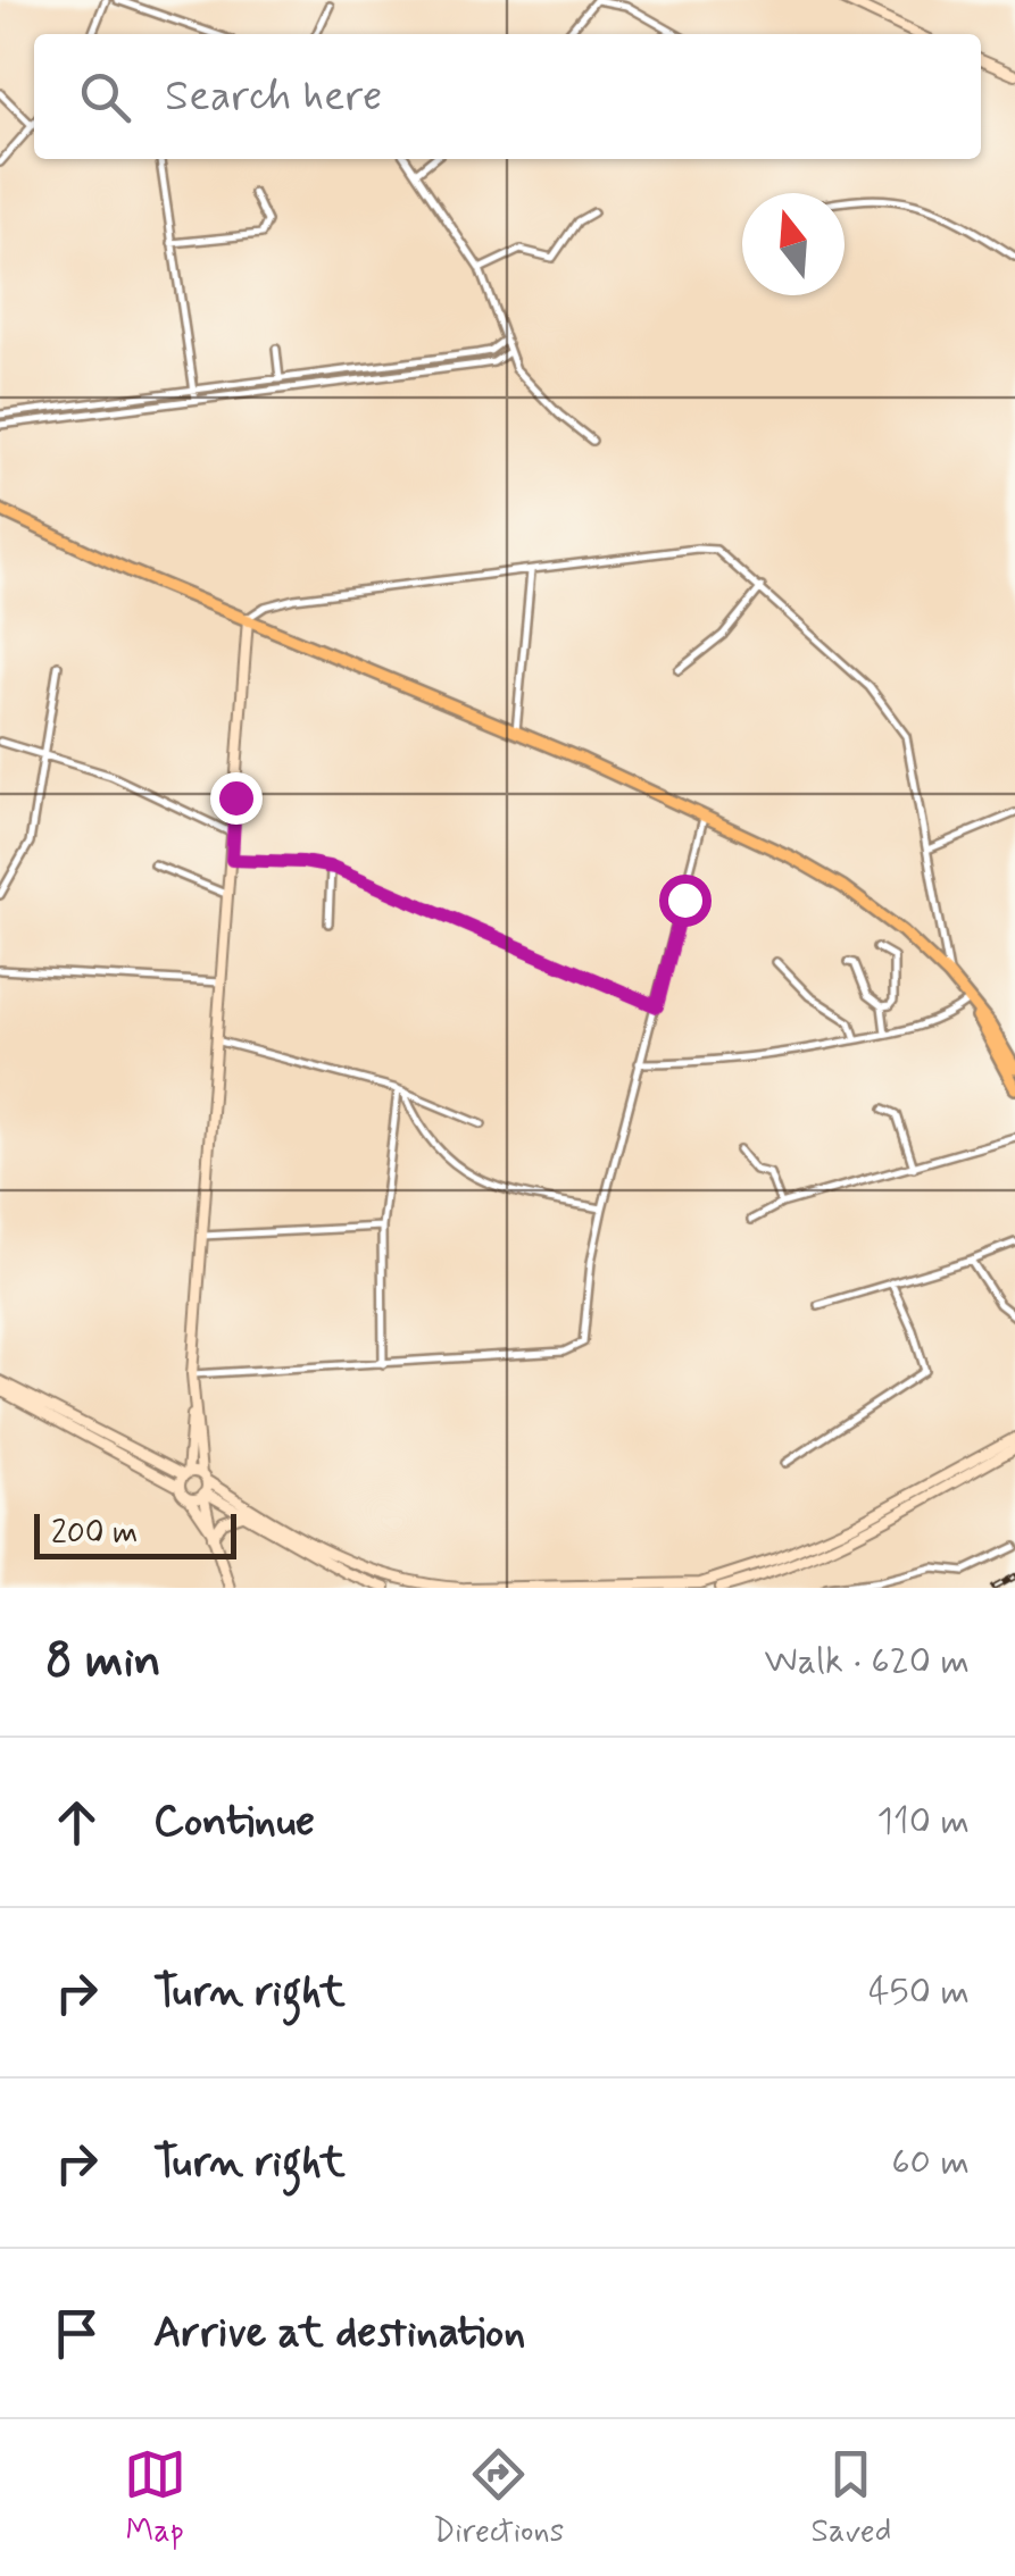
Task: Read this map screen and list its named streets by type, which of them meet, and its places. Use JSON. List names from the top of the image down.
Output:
{
  "scale_bar": "200 m",
  "north": "top",
  "page": {
    "search": "Search here",
    "scale": "200 m",
    "heading": ["8 min", "Walk · 620 m"],
    "list": [
      ["Continue", "110 m"],
      ["Turn right", "450 m"],
      ["Turn right", "60 m"],
      "Arrive at destination"
    ],
    "nav": ["Map", "Directions", "Saved"]
  }
}
